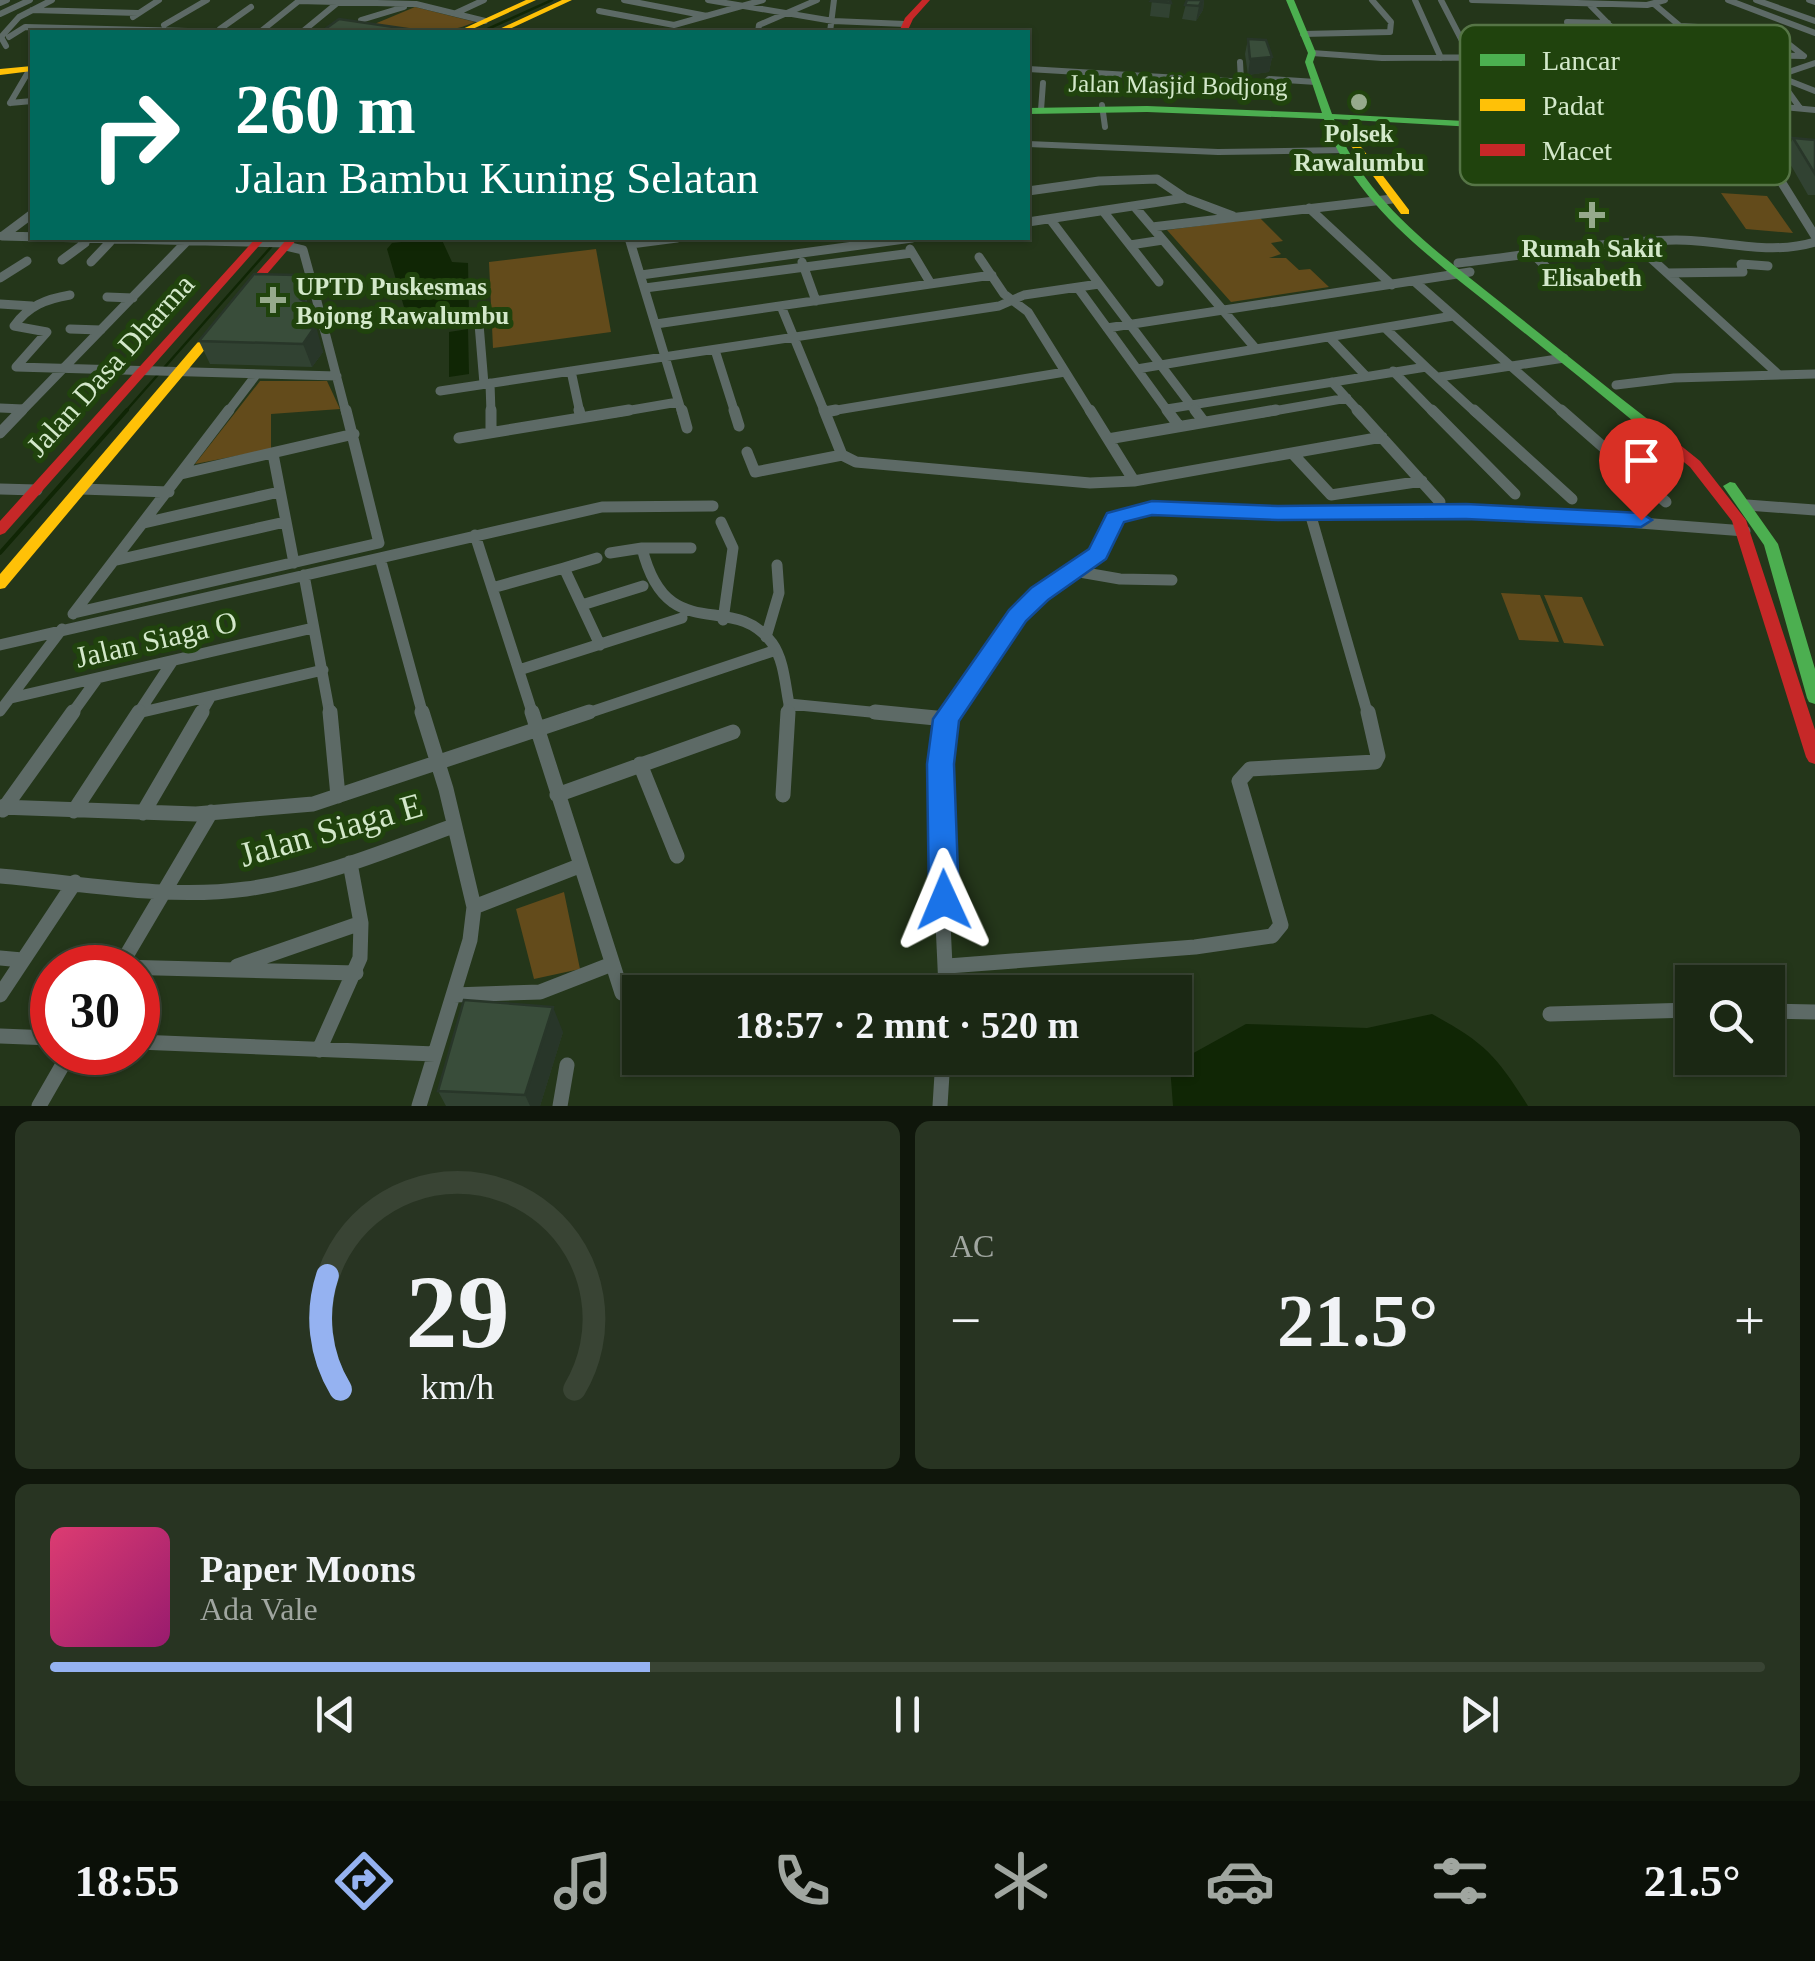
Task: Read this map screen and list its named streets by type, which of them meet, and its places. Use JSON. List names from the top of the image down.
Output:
{
  "streets": {
    "street": [
      "Jalan Masjid Bodjong",
      "Jalan Dasa Dharma",
      "Jalan Siaga O",
      "Jalan Siaga E"
    ]
  },
  "places": {
    "other": ["Polsek Rawalumbu"],
    "health": ["Rumah Sakit Elisabeth", "UPTD Puskesmas Bojong Rawalumbu"]
  },
  "legend": ["Lancar", "Padat", "Macet"],
  "page": {
    "turn": ["260 m", "Jalan Bambu Kuning Selatan"],
    "limit": "30",
    "trip": "18:57 · 2 mnt · 520 m",
    "tile": "AC",
    "heat": ["−", "21.5°", "+"],
    "song": ["Paper Moons", "Ada Vale"],
    "tabs": ["18:55", "21.5°"],
    "gauge": ["29", "km/h"]
  }
}
